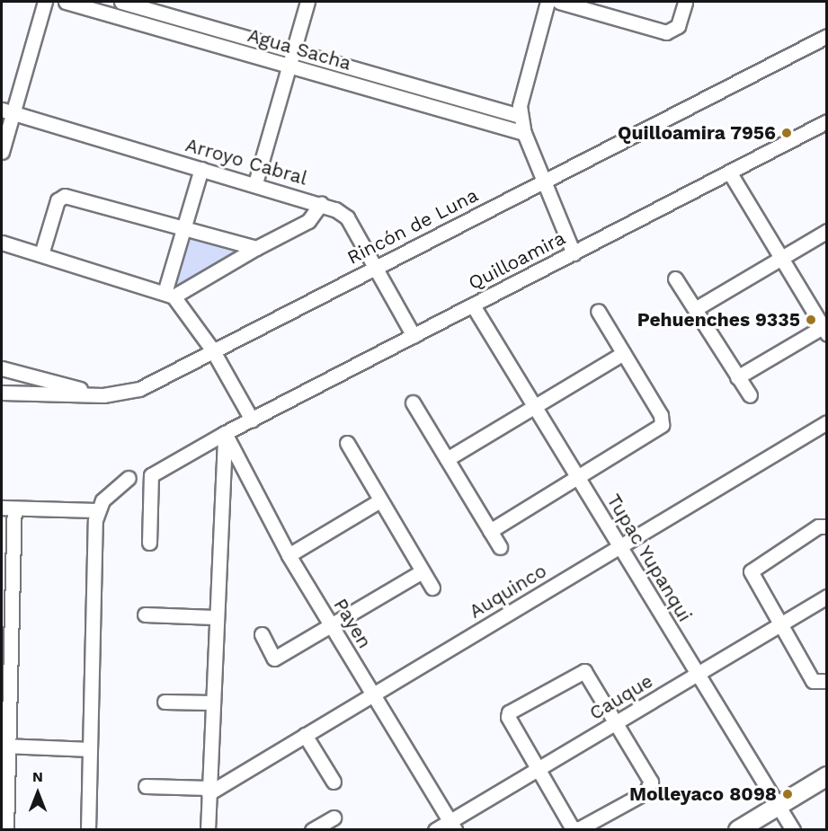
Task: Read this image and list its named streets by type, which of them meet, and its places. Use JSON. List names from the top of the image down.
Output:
{
  "streets": {
    "street": [
      "Agua Sacha",
      "Arroyo Cabral",
      "Rincón de Luna",
      "Quilloamira",
      "Tupac Yupanqui",
      "Auquinco",
      "Payen",
      "Cauque"
    ]
  },
  "crossings": [
    ["Arroyo Cabral", "Rincón de Luna"],
    ["Arroyo Cabral", "Quilloamira"],
    ["Quilloamira", "Tupac Yupanqui"],
    ["Quilloamira", "Payen"],
    ["Tupac Yupanqui", "Auquinco"],
    ["Tupac Yupanqui", "Cauque"],
    ["Auquinco", "Payen"],
    ["Payen", "Cauque"]
  ],
  "places": ["Quilloamira 7956", "Pehuenches 9335", "Molleyaco 8098"],
  "north": "top"
}
